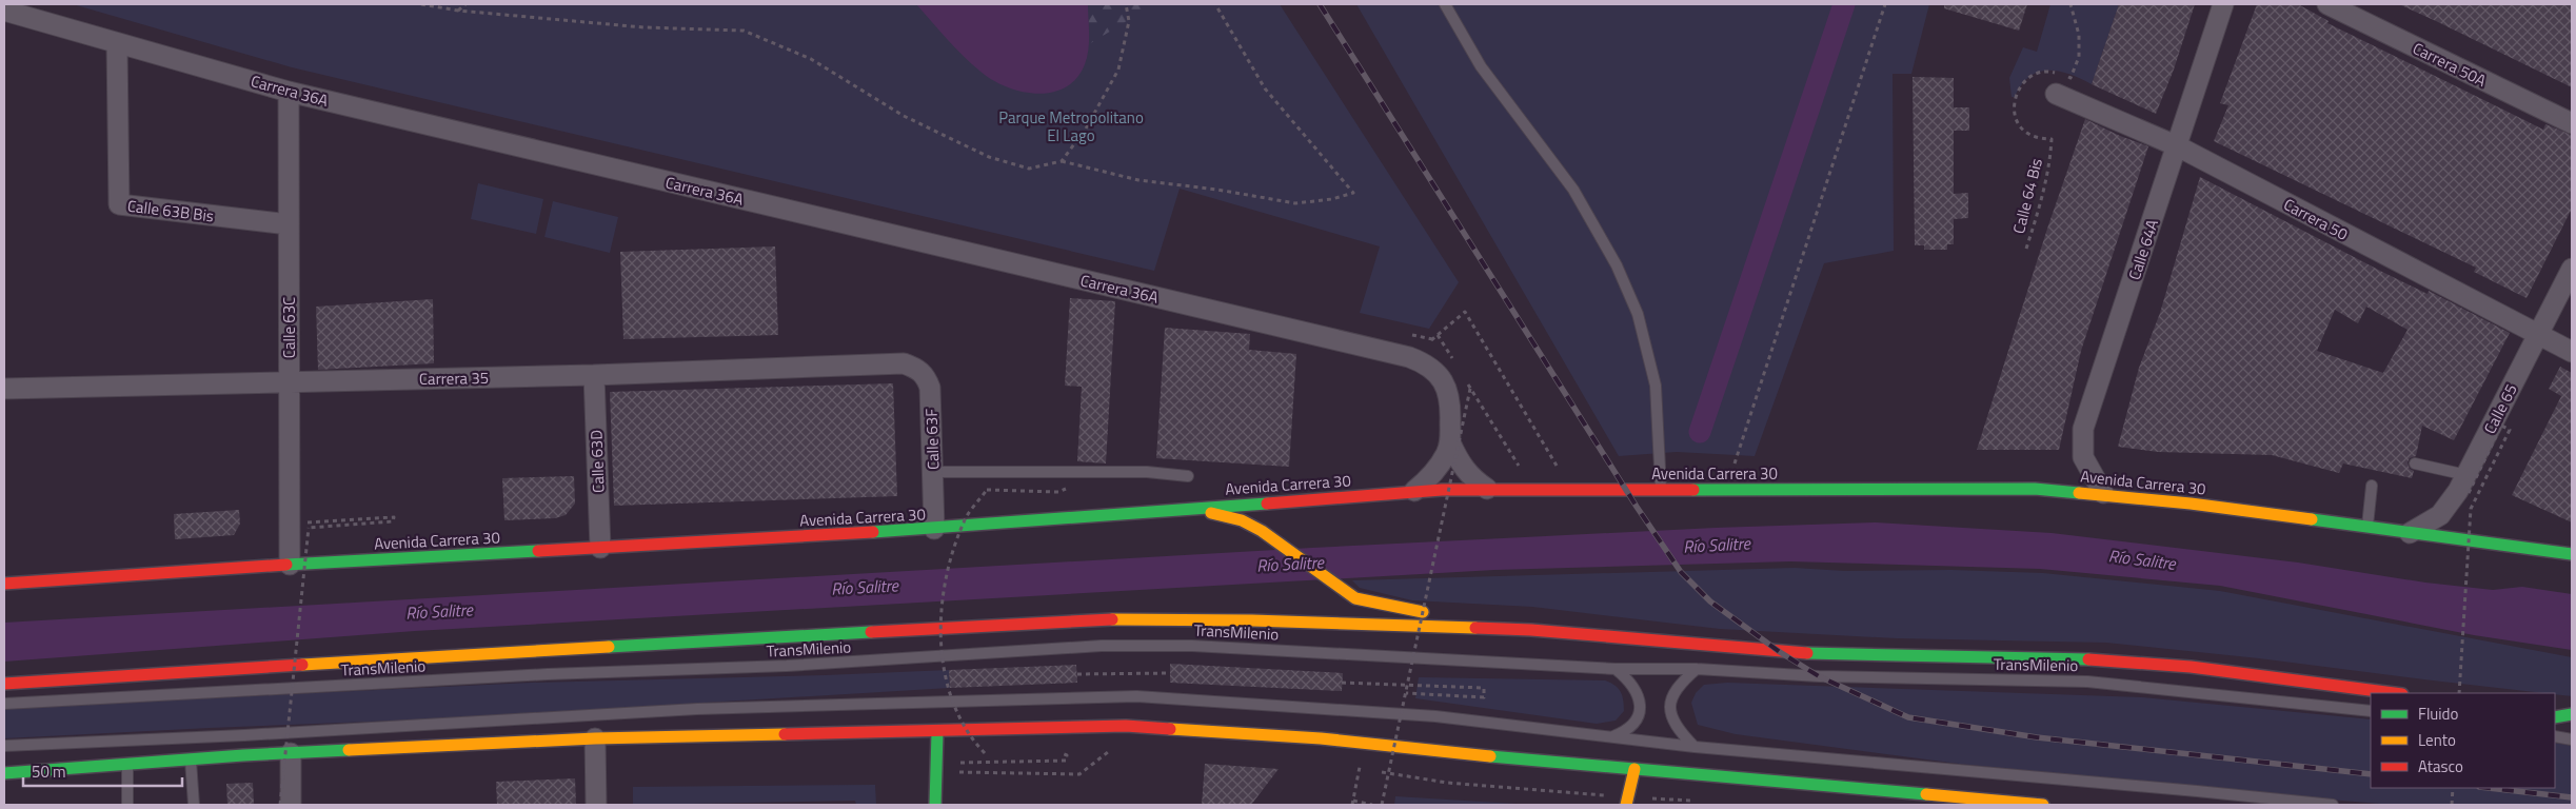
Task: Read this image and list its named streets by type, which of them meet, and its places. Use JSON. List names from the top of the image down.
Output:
{
  "streets": {
    "main road": ["Avenida Carrera 30"],
    "street": [
      "Carrera 50A",
      "Carrera 36A",
      "Calle 63B Bis",
      "Carrera 50",
      "Calle 64A",
      "Calle 63C",
      "Carrera 35",
      "Calle 65",
      "Calle 63F",
      "Calle 63D"
    ],
    "lane": ["TransMilenio"],
    "path": ["Calle 64 Bis"]
  },
  "crossings": [
    ["Carrera 36A", "Calle 63B Bis"],
    ["Carrera 36A", "Calle 63C"],
    ["Calle 63B Bis", "Calle 63C"],
    ["Carrera 50", "Calle 64A"],
    ["Carrera 50", "Calle 65"],
    ["Calle 64A", "Avenida Carrera 30"],
    ["Calle 63C", "Carrera 35"],
    ["Calle 63C", "Avenida Carrera 30"],
    ["Carrera 35", "Calle 63F"],
    ["Carrera 35", "Calle 63D"],
    ["Calle 65", "Avenida Carrera 30"],
    ["Calle 63F", "Avenida Carrera 30"],
    ["Calle 63D", "Avenida Carrera 30"]
  ],
  "water": ["Río Salitre"],
  "parks": ["Parque Metropolitano El Lago"],
  "legend": ["Fluido", "Lento", "Atasco"],
  "scale_bar": "50 m"
}
